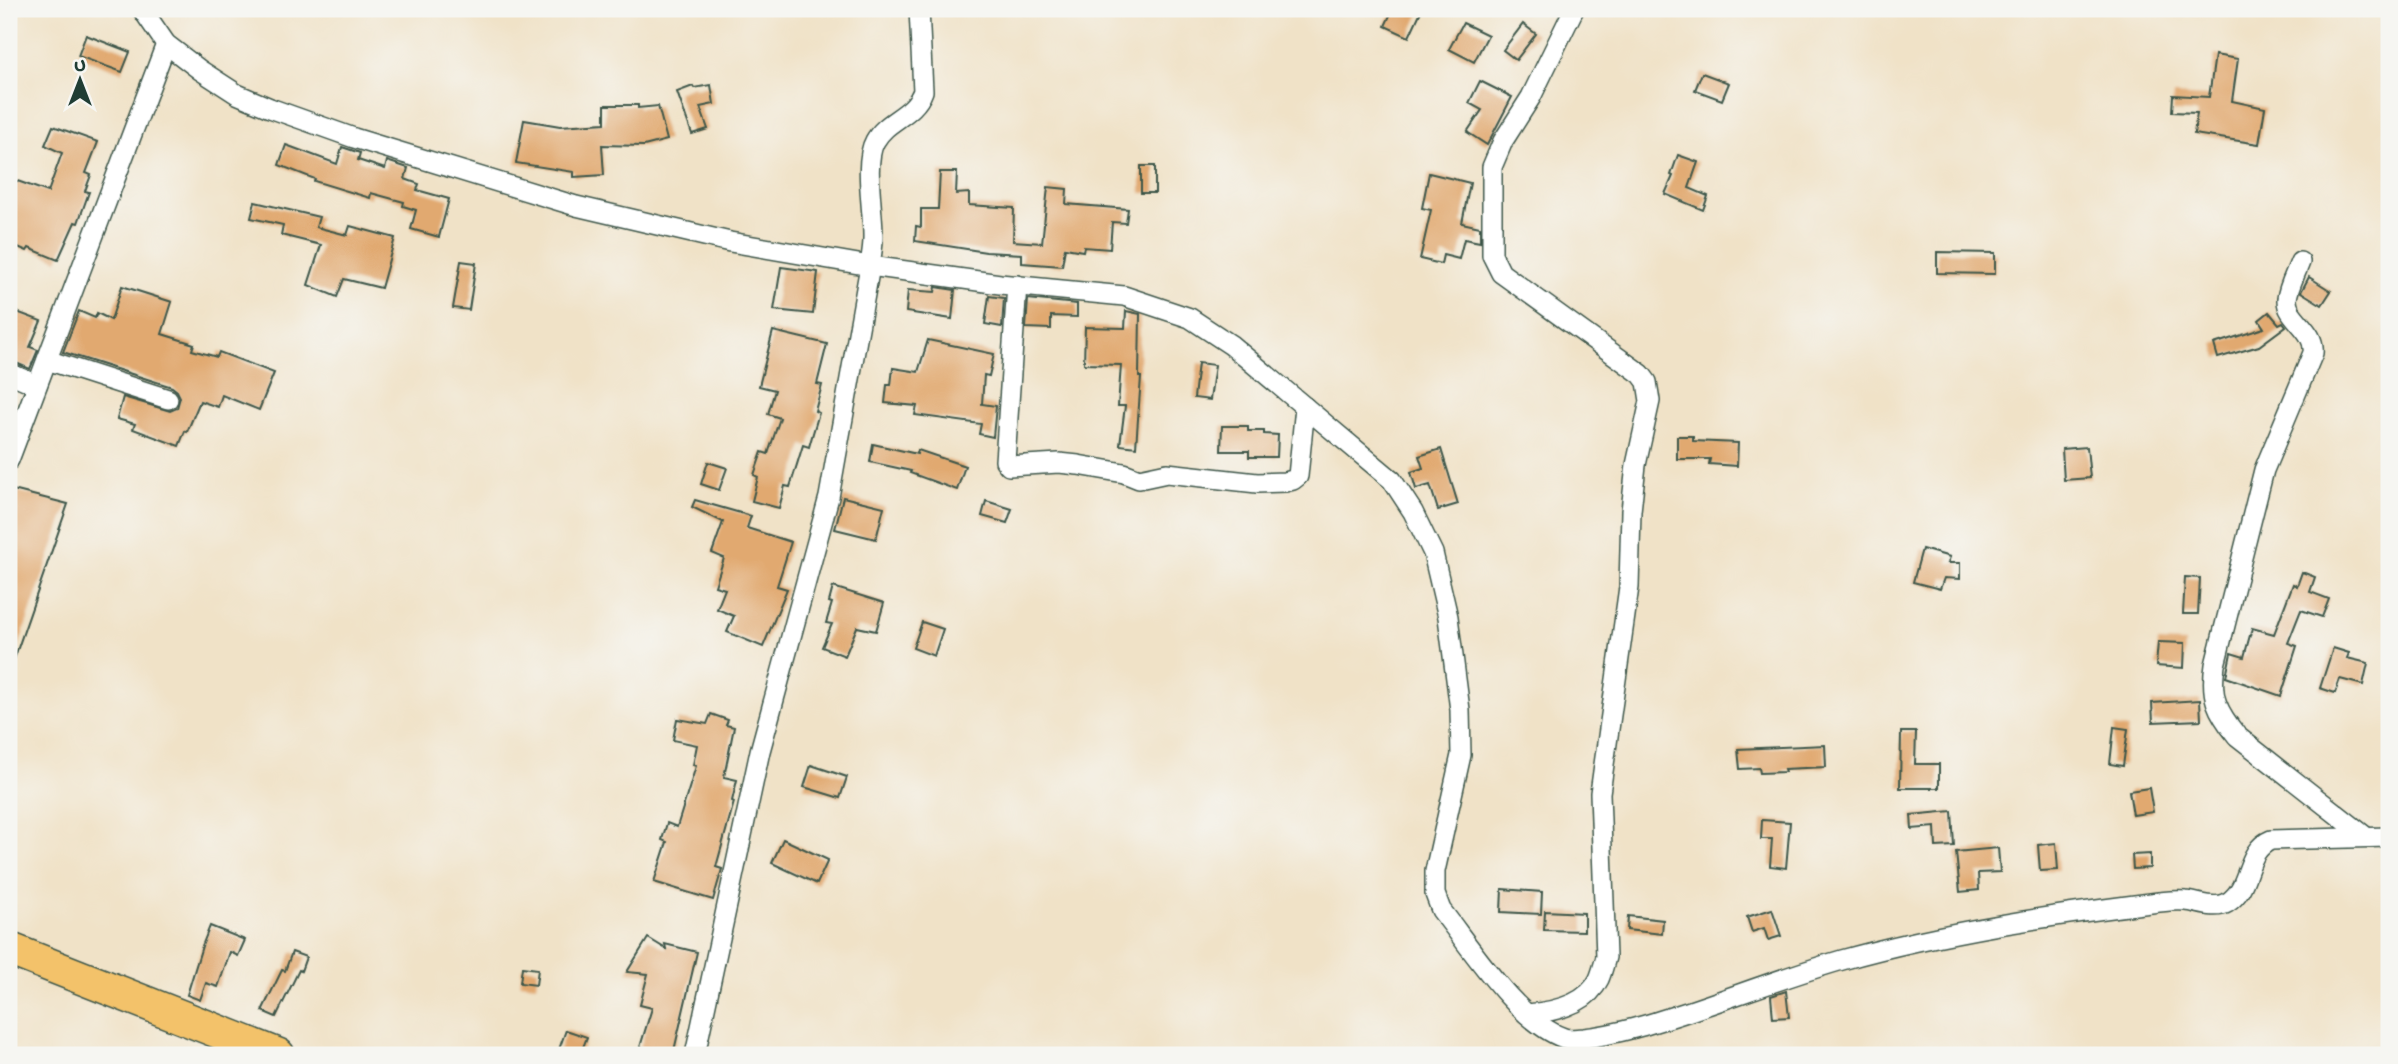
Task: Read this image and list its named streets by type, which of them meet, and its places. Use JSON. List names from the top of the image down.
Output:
{
  "north": "top"
}
